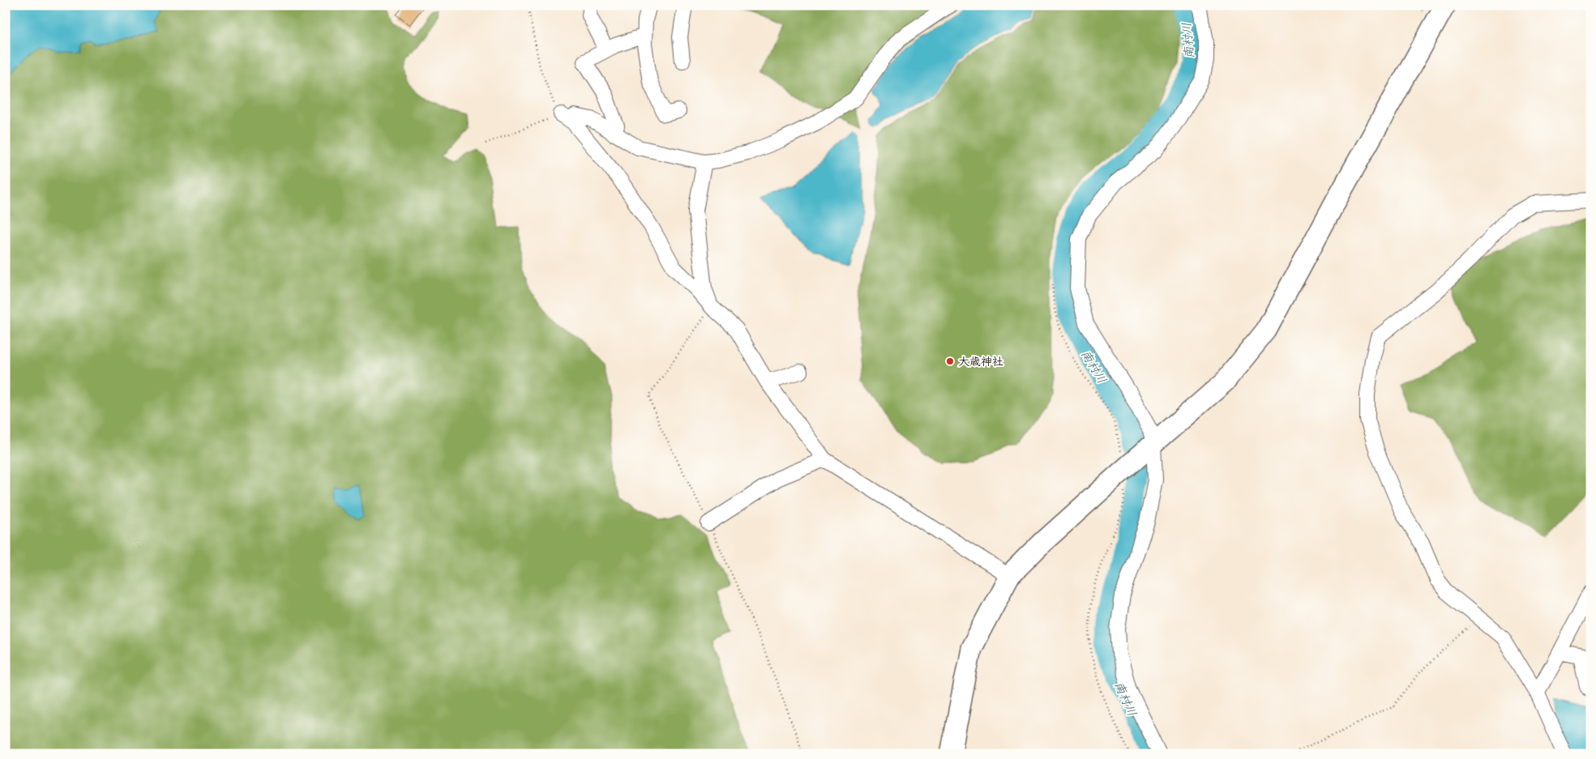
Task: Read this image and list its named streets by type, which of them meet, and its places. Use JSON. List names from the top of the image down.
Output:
{
  "water": ["南村川"],
  "places": ["大歳神社"]
}
